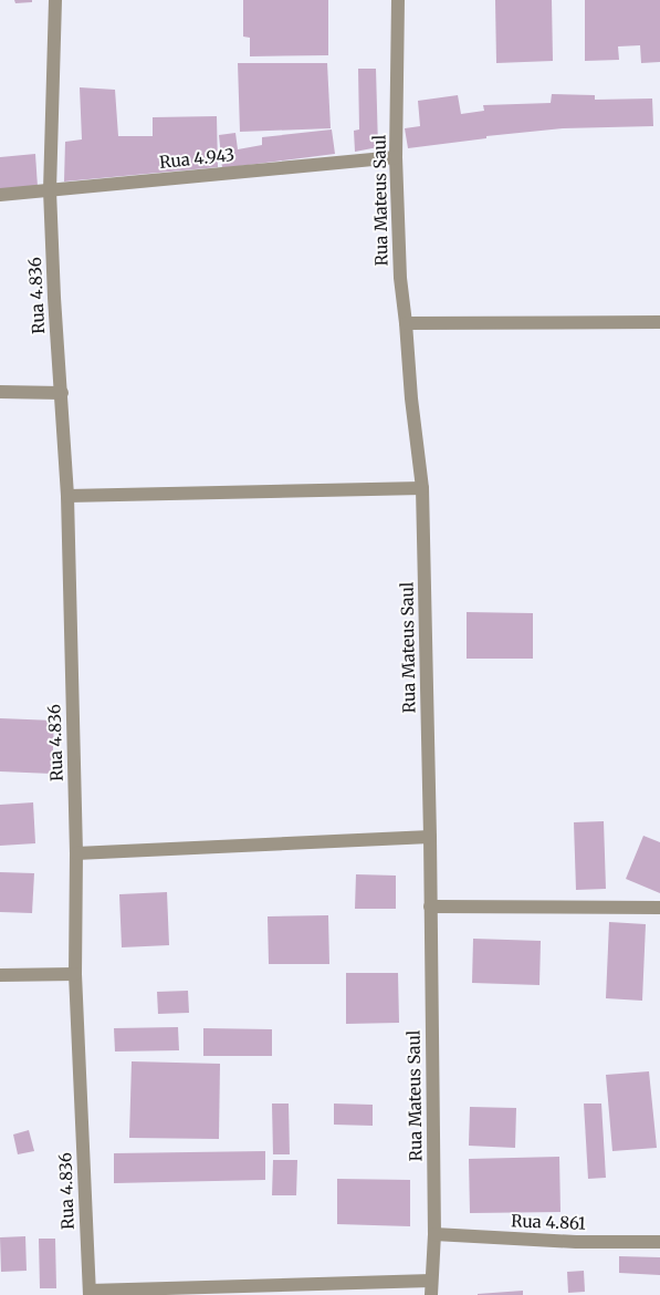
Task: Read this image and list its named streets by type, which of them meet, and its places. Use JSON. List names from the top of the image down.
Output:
{
  "streets": {
    "street": [
      "Rua 4.943",
      "Rua Mateus Saul",
      "Rua 4.836",
      "Rua 4.861"
    ]
  },
  "crossings": [
    ["Rua 4.943", "Rua Mateus Saul"],
    ["Rua 4.943", "Rua 4.836"],
    ["Rua Mateus Saul", "Rua 4.861"]
  ]
}
